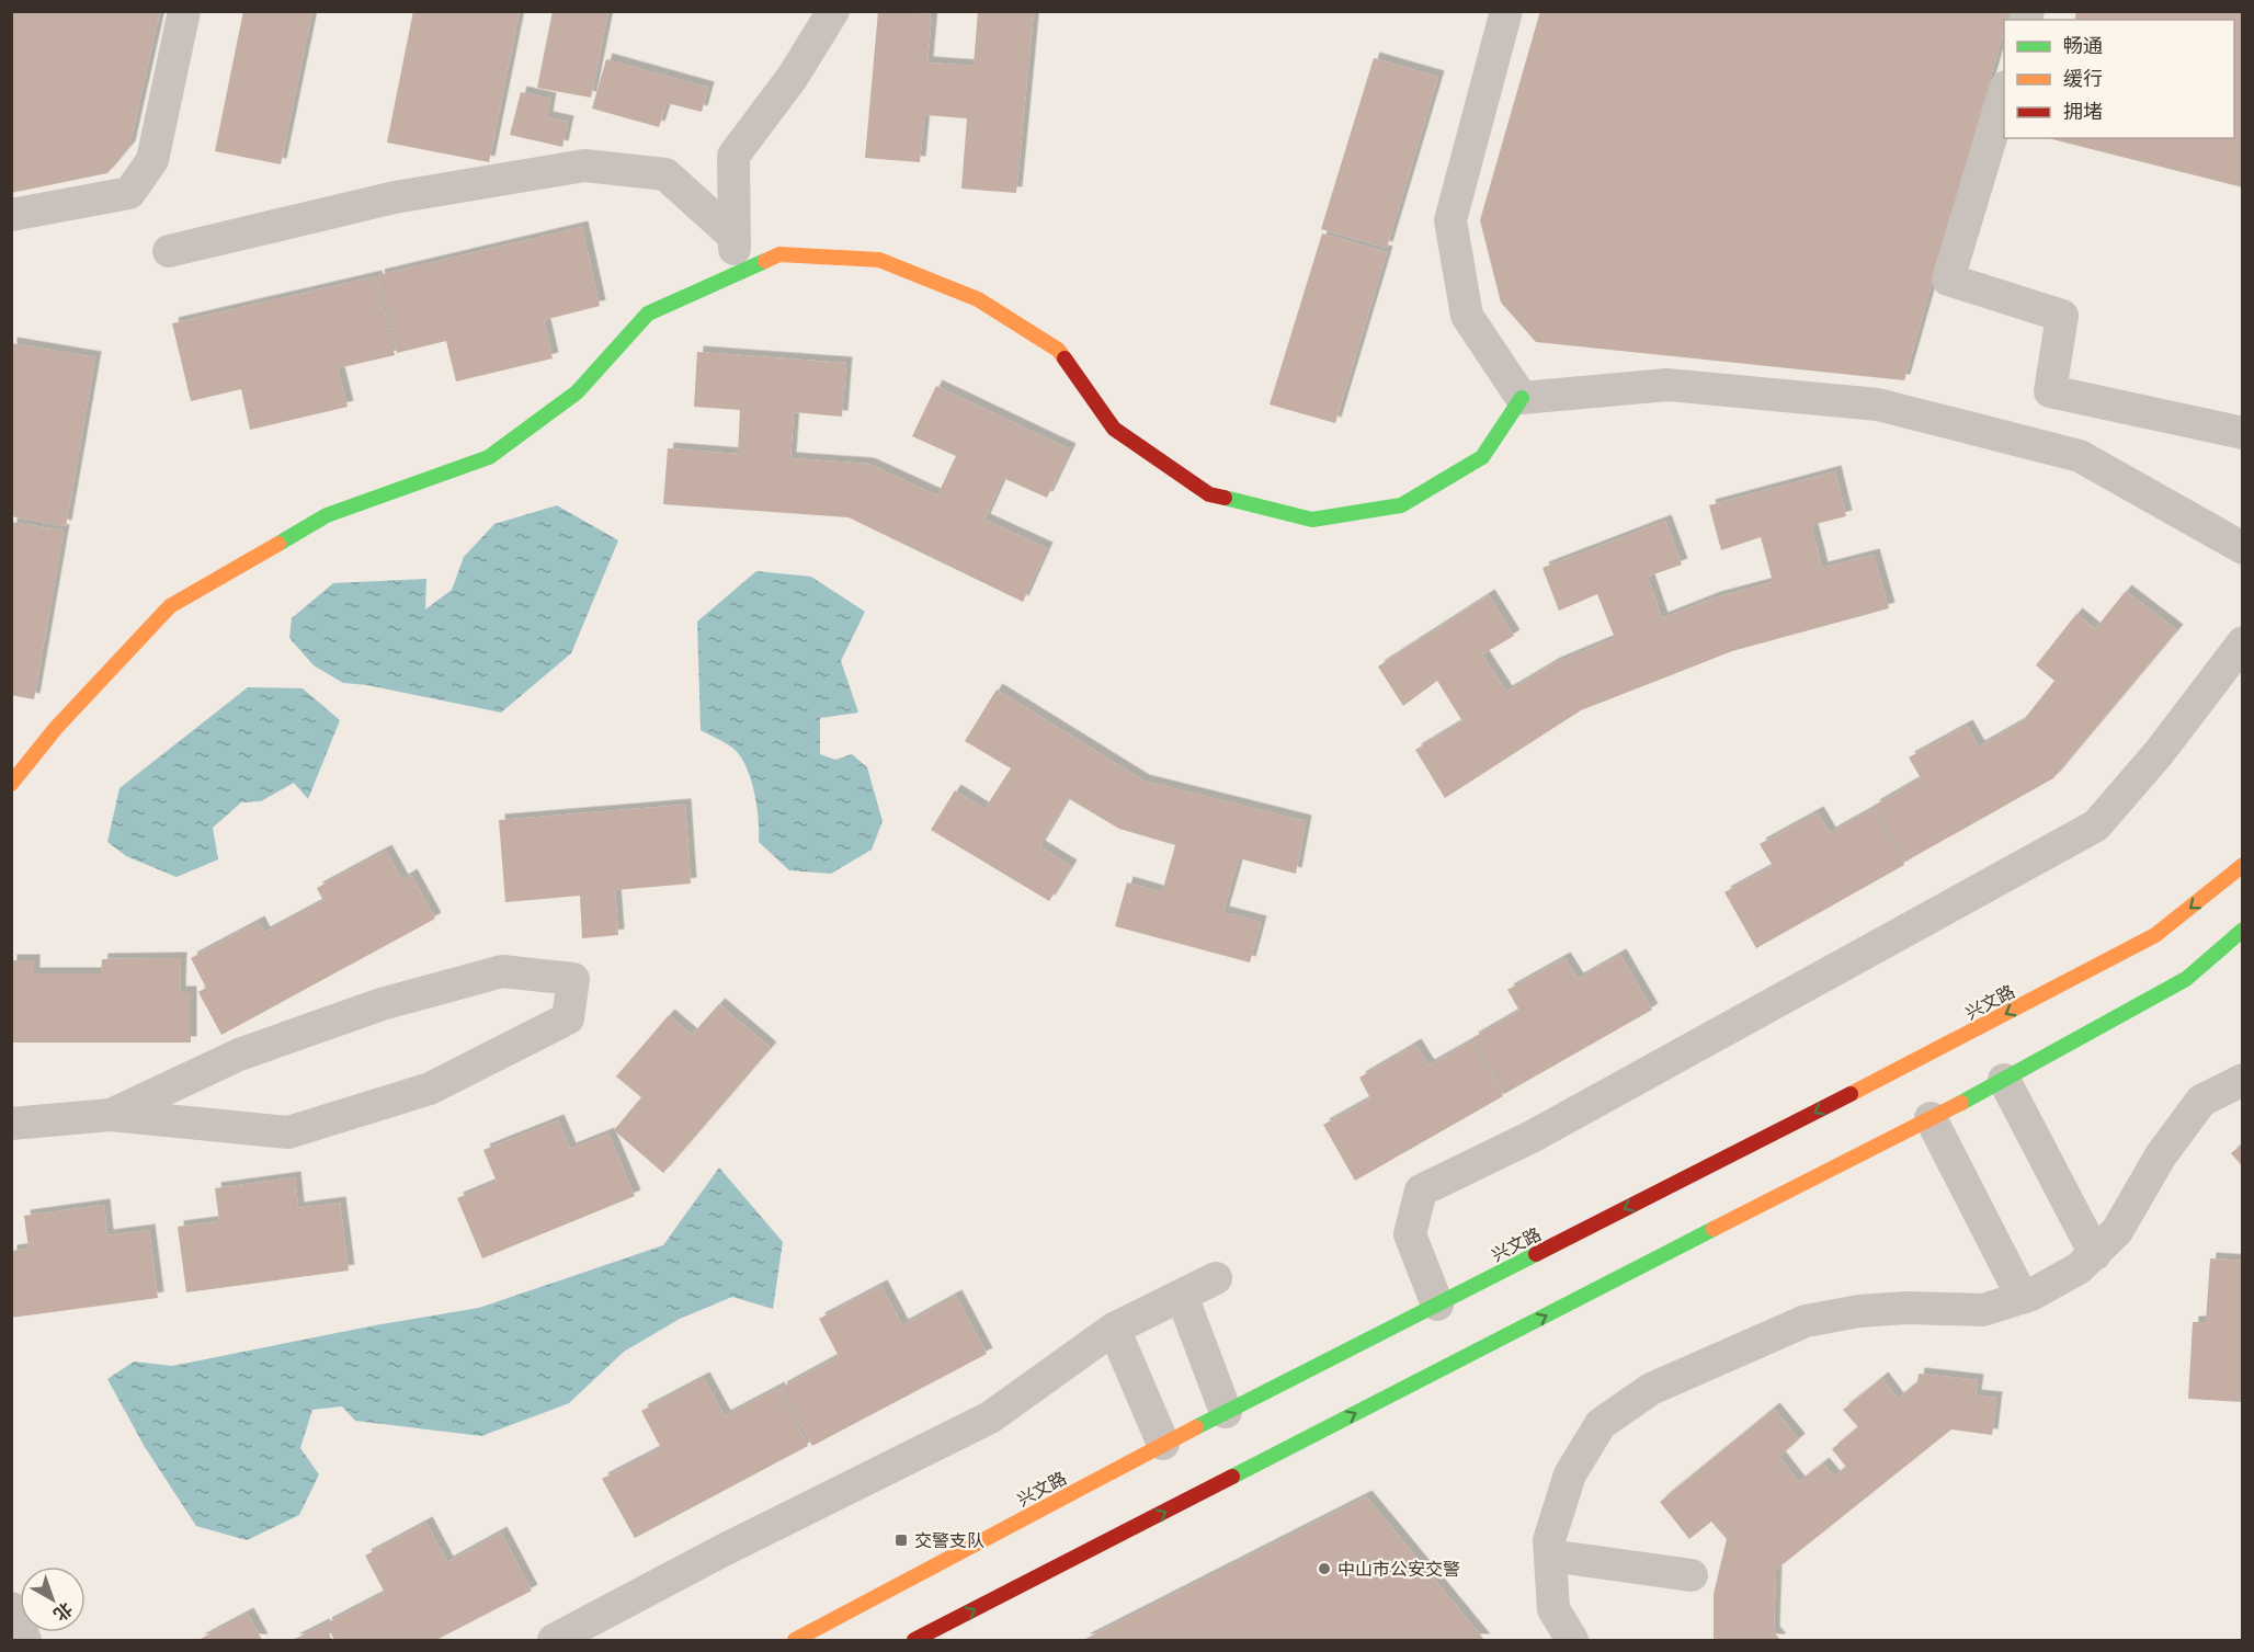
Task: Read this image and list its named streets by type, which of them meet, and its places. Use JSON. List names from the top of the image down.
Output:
{
  "streets": {
    "main road": ["兴文路"]
  },
  "places": {
    "transit": ["交警支队"],
    "other": ["中山市公安交警"]
  },
  "legend": ["畅通", "缓行", "拥堵"],
  "north": "bottom right"
}
